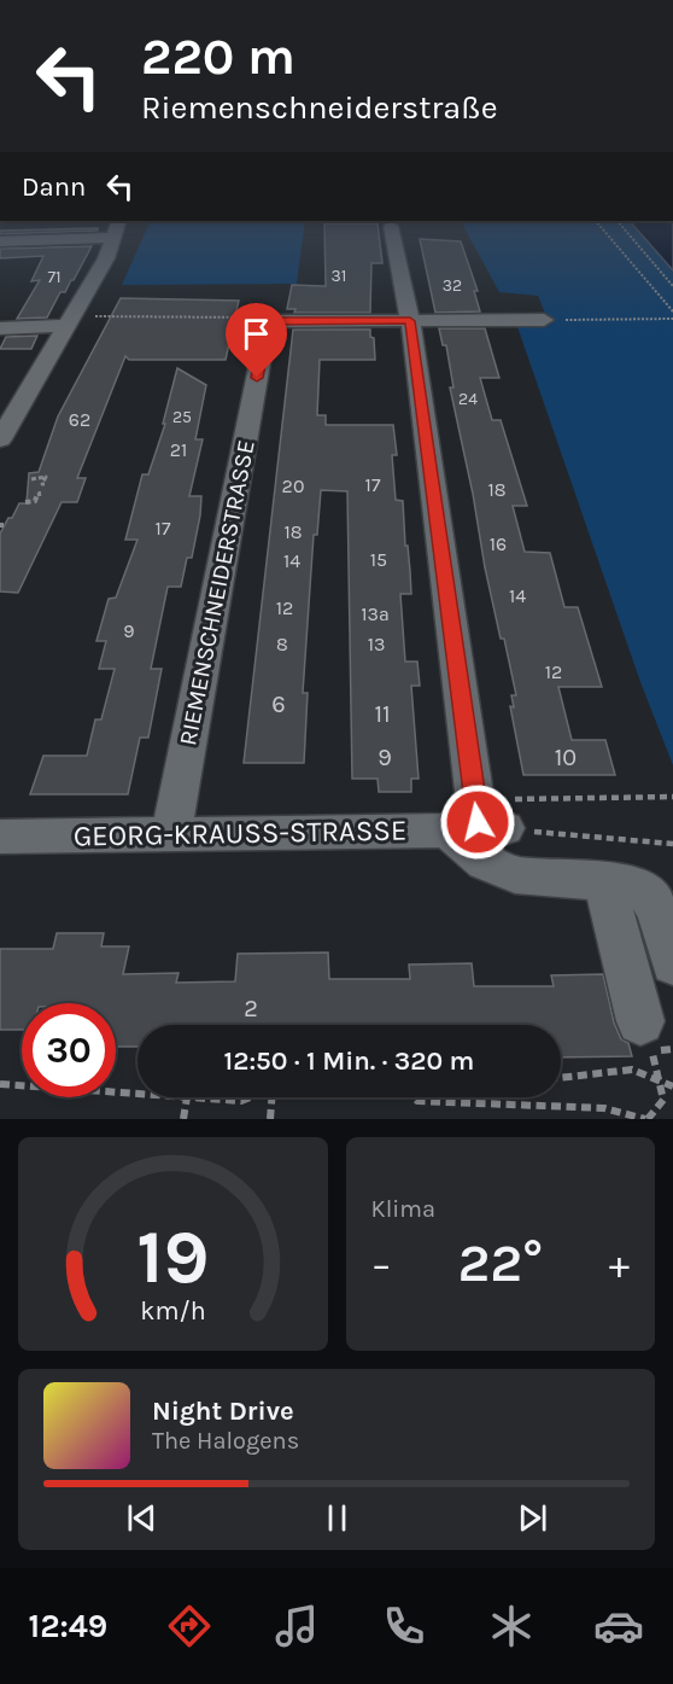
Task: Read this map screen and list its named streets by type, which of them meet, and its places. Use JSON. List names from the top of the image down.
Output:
{
  "streets": {
    "street": ["RIEMENSCHNEIDERSTRASSE", "GEORG-KRAUSS-STRASSE"]
  },
  "crossings": [
    ["RIEMENSCHNEIDERSTRASSE", "GEORG-KRAUSS-STRASSE"]
  ],
  "house_numbers": [
    "31",
    "71",
    "32",
    "24",
    "25",
    "62",
    "21",
    "17",
    "20",
    "18",
    "17",
    "18",
    "16",
    "15",
    "14",
    "14",
    "12",
    "13a",
    "9",
    "8",
    "13",
    "12",
    "6",
    "11",
    "9",
    "10",
    "2"
  ],
  "page": {
    "turn": ["220 m", "Riemenschneiderstraße"],
    "then": "Dann",
    "limit": "30",
    "trip": "12:50 · 1 Min. · 320 m",
    "tile": "Klima",
    "heat": ["−", "22°", "+"],
    "song": ["Night Drive", "The Halogens"],
    "tabs": "12:49",
    "gauge": ["19", "km/h"]
  }
}
